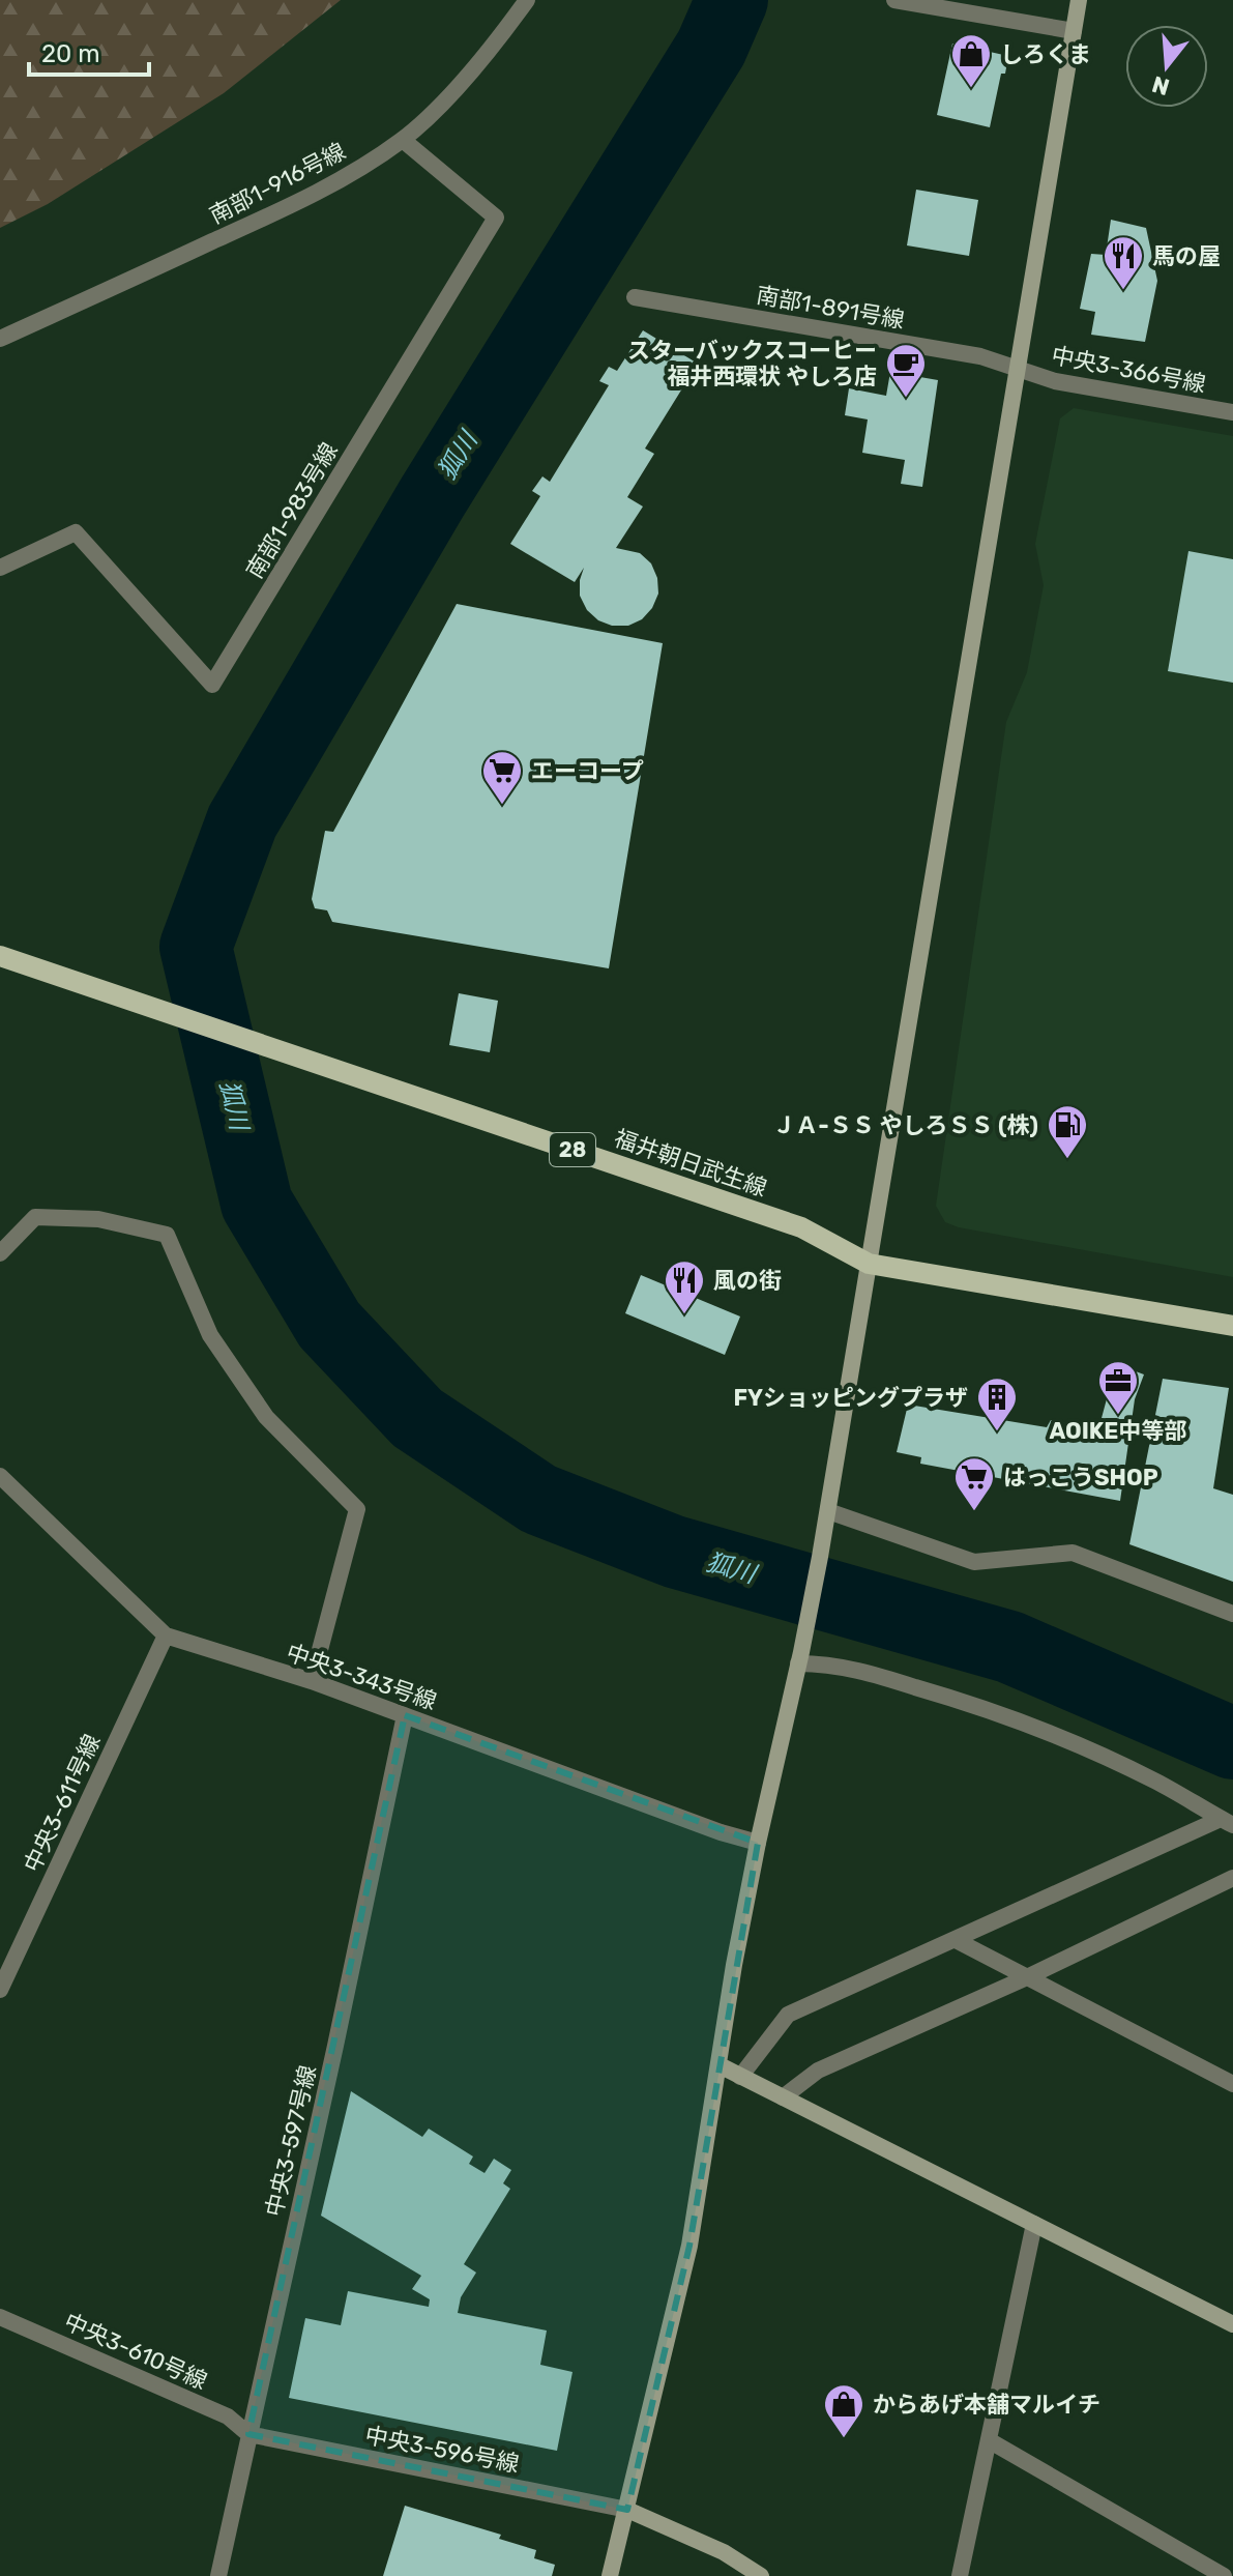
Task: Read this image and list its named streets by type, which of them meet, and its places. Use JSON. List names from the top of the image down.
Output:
{
  "streets": {
    "main road": ["28", "福井朝日武生線"],
    "street": [
      "南部1-916号線",
      "南部1-891号線",
      "中央3-366号線",
      "南部1-983号線",
      "中央3-343号線",
      "中央3-611号線",
      "中央3-597号線",
      "中央3-610号線",
      "中央3-596号線"
    ]
  },
  "crossings": [
    ["南部1-916号線", "南部1-983号線"],
    ["南部1-891号線", "中央3-366号線"],
    ["中央3-343号線", "中央3-611号線"],
    ["中央3-343号線", "中央3-597号線"],
    ["中央3-597号線", "中央3-610号線"],
    ["中央3-597号線", "中央3-596号線"],
    ["中央3-610号線", "中央3-596号線"]
  ],
  "water": ["狐川"],
  "places": {
    "shop": ["しろくま", "からあげ本舗マルイチ"],
    "restaurant": ["馬の屋", "風の街"],
    "cafe": ["スターバックスコーヒー 福井西環状 やしろ店"],
    "supermarket": ["エーコープ", "はっこうSHOP"],
    "fuel station": ["ＪＡ-ＳＳ やしろＳＳ (株)"],
    "office": ["AOIKE中等部"],
    "building": ["FYショッピングプラザ"]
  },
  "scale_bar": "20 m",
  "north": "bottom"
}
